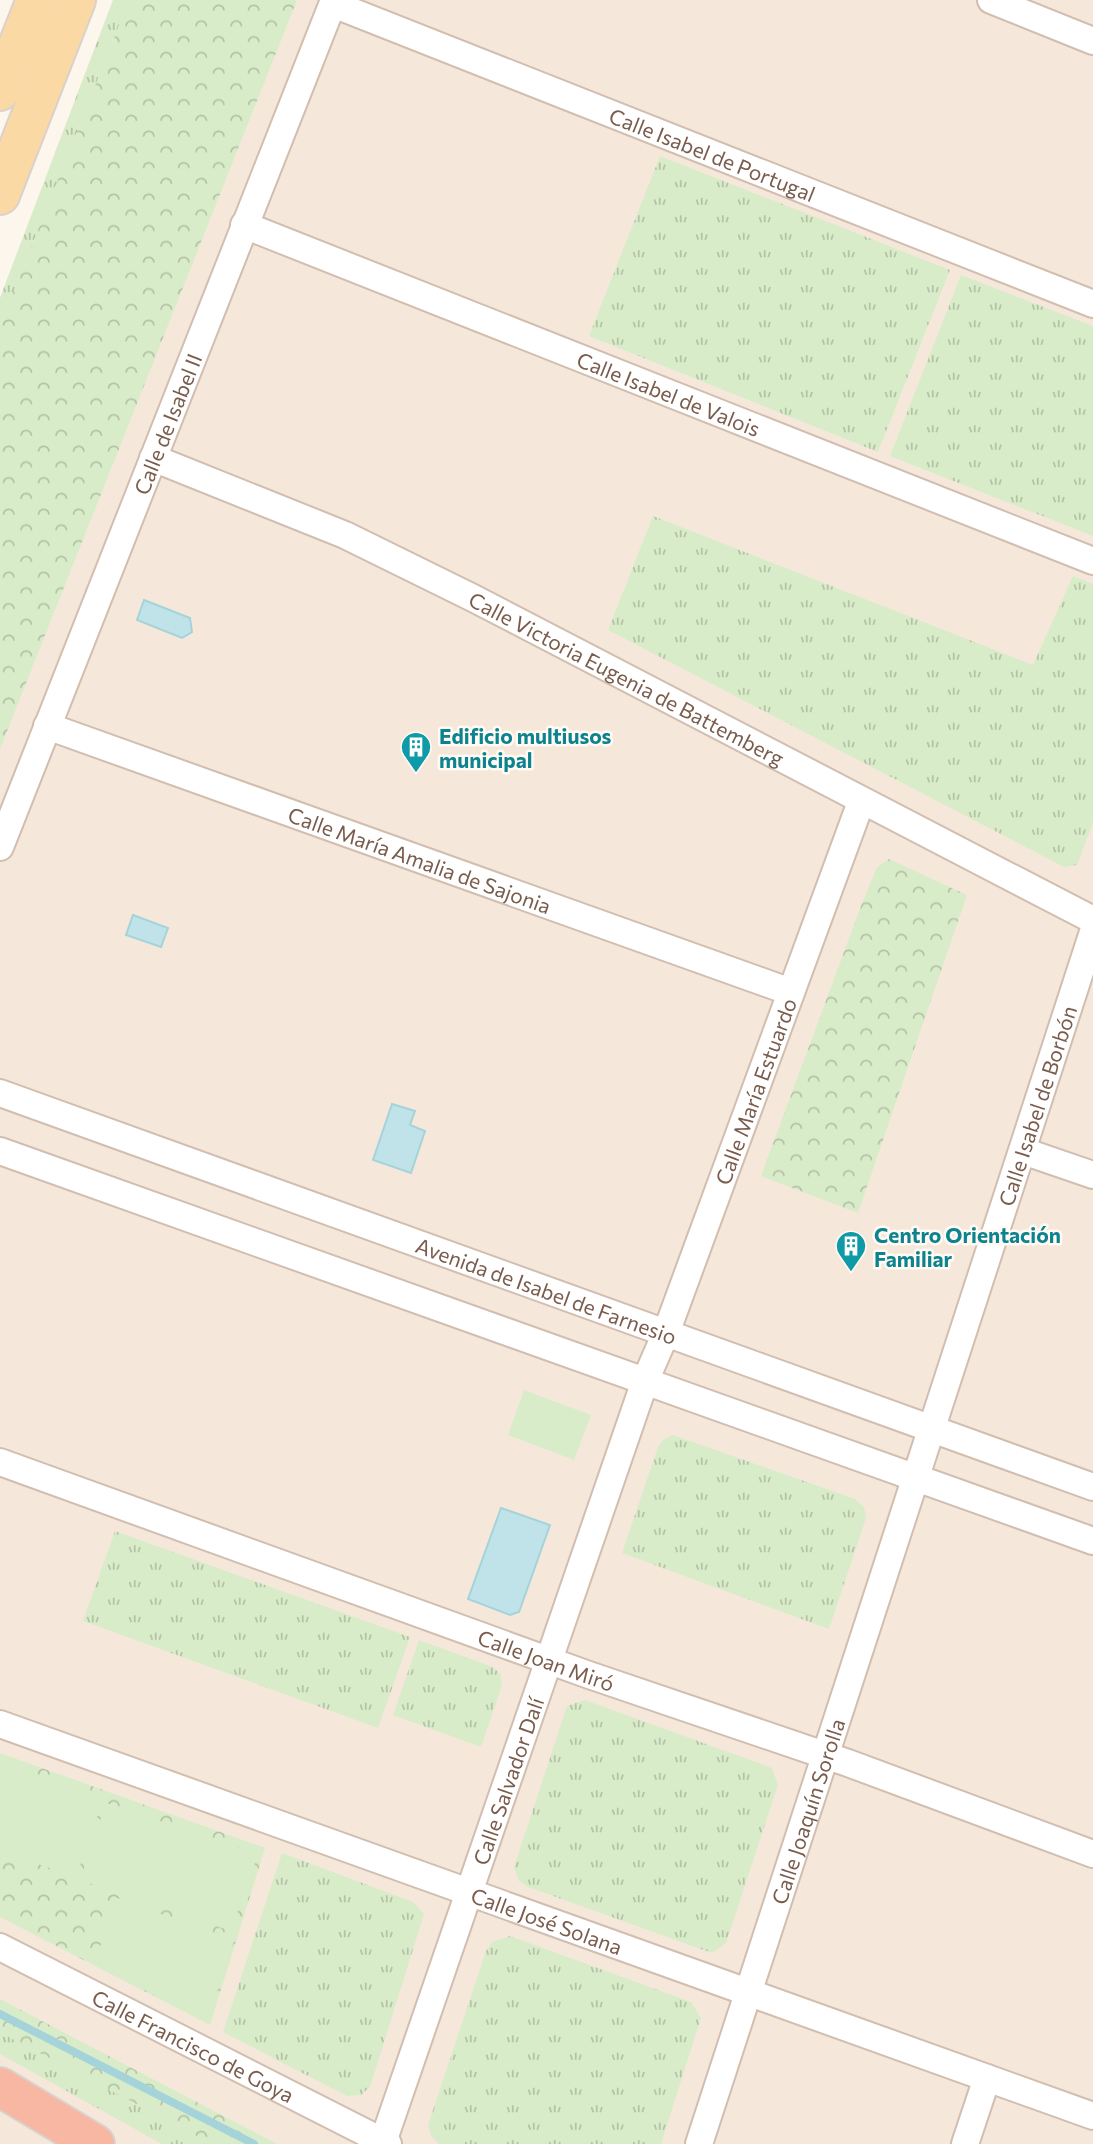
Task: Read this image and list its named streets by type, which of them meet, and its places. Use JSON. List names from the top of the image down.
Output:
{
  "streets": {
    "street": [
      "Calle Isabel de Portugal",
      "Calle Isabel de Valois",
      "Calle de Isabel II",
      "Calle Victoria Eugenia de Battemberg",
      "Calle María Amalia de Sajonia",
      "Calle María Estuardo",
      "Calle Isabel de Borbón",
      "Avenida de Isabel de Farnesio",
      "Calle Joan Miró",
      "Calle Salvador Dalí",
      "Calle Joaquín Sorolla",
      "Calle José Solana",
      "Calle Francisco de Goya"
    ]
  },
  "crossings": [
    ["Calle Isabel de Portugal", "Calle de Isabel II"],
    ["Calle Isabel de Valois", "Calle de Isabel II"],
    ["Calle de Isabel II", "Calle Victoria Eugenia de Battemberg"],
    ["Calle de Isabel II", "Calle María Amalia de Sajonia"],
    ["Calle Victoria Eugenia de Battemberg", "Calle María Estuardo"],
    ["Calle María Amalia de Sajonia", "Calle María Estuardo"],
    ["Calle María Estuardo", "Avenida de Isabel de Farnesio"],
    ["Calle María Estuardo", "Calle Salvador Dalí"],
    ["Calle Isabel de Borbón", "Avenida de Isabel de Farnesio"],
    ["Calle Isabel de Borbón", "Calle Joaquín Sorolla"],
    ["Calle Joan Miró", "Calle Salvador Dalí"],
    ["Calle Joan Miró", "Calle Joaquín Sorolla"],
    ["Calle Salvador Dalí", "Calle José Solana"],
    ["Calle Salvador Dalí", "Calle Francisco de Goya"],
    ["Calle Joaquín Sorolla", "Calle José Solana"]
  ],
  "places": {
    "building": ["Edificio multiusos municipal", "Centro Orientación Familiar"]
  }
}
